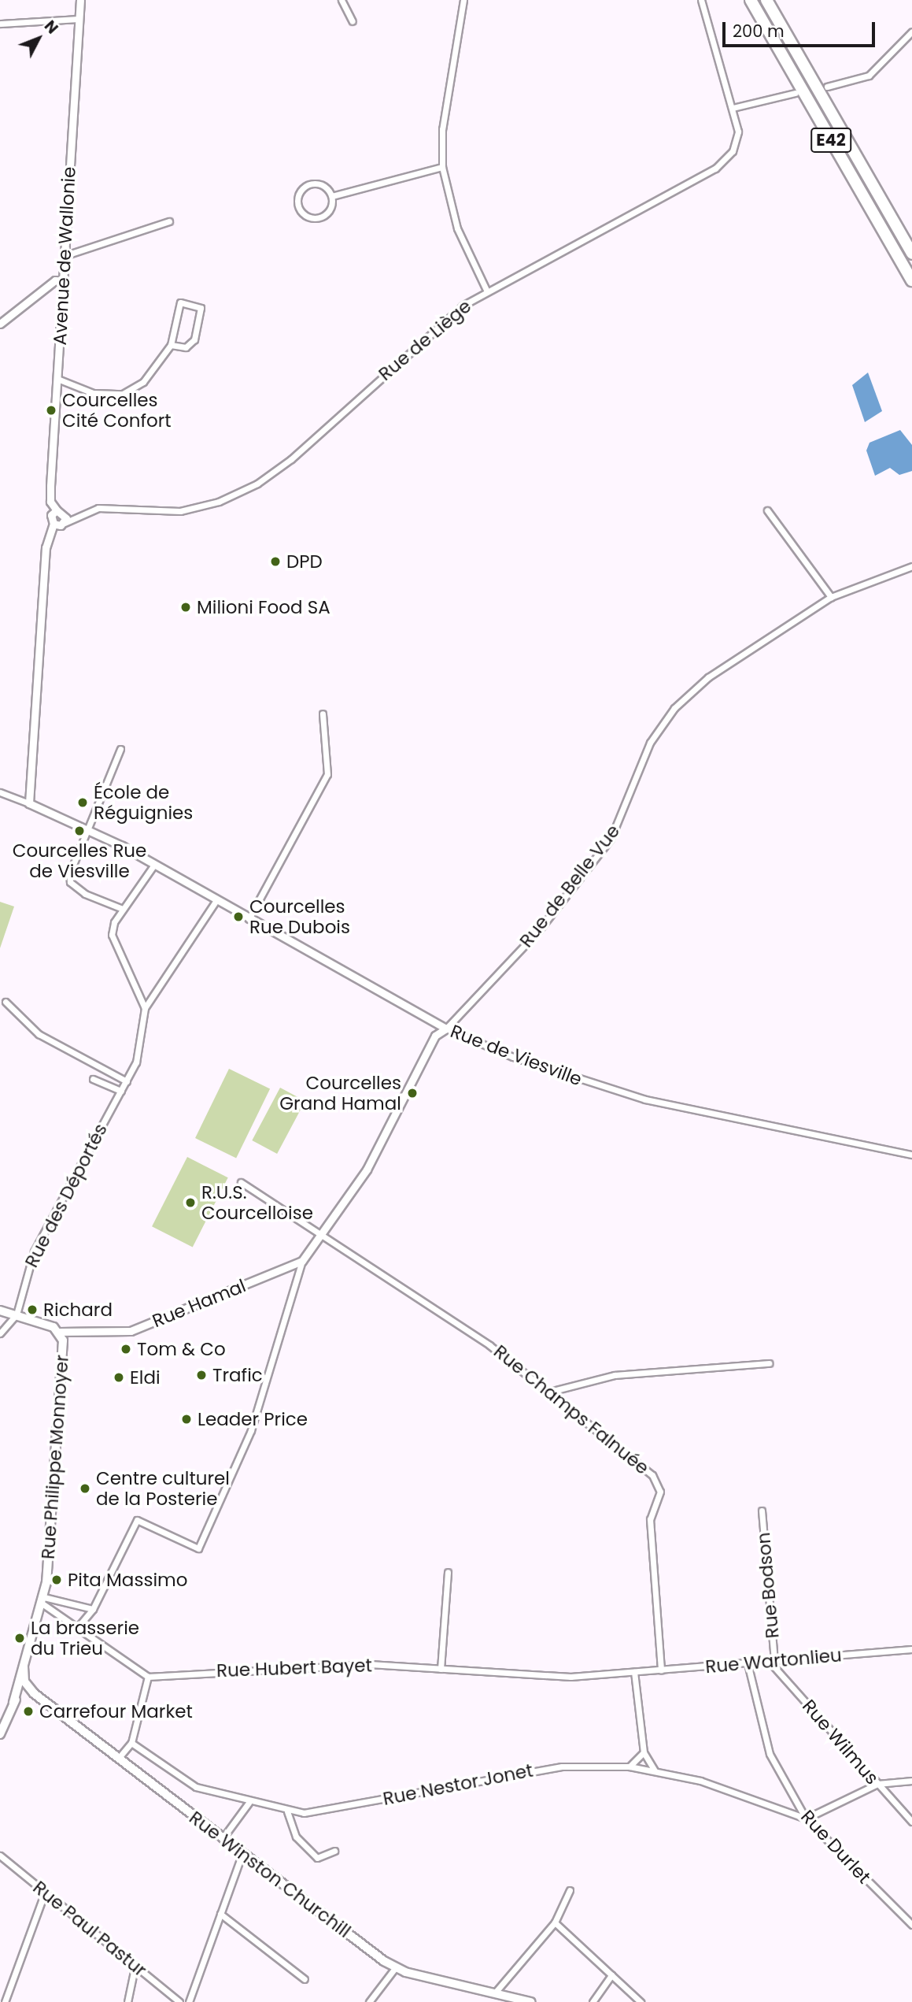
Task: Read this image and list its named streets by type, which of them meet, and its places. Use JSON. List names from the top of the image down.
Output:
{
  "streets": {
    "highway": ["E42"],
    "main road": ["Rue Philippe Monnoyer", "Rue Winston Churchill"],
    "street": [
      "Avenue de Wallonie",
      "Rue de Liège",
      "Rue de Belle Vue",
      "Rue de Viesville",
      "Rue des Déportés",
      "Rue Hamal",
      "Rue Champs Falnuée",
      "Rue Bodson",
      "Rue Wartonlieu",
      "Rue Hubert Bayet",
      "Rue Wilmus",
      "Rue Nestor Jonet",
      "Rue Durlet",
      "Rue Paul Pastur"
    ]
  },
  "crossings": [
    ["Rue de Belle Vue", "Rue de Viesville"],
    ["Rue de Belle Vue", "Rue Hamal"],
    ["Rue de Viesville", "Rue des Déportés"],
    ["Rue de Viesville", "Rue Hamal"],
    ["Rue des Déportés", "Rue Philippe Monnoyer"],
    ["Rue Hamal", "Rue Champs Falnuée"],
    ["Rue Hamal", "Rue Philippe Monnoyer"],
    ["Rue Champs Falnuée", "Rue Wartonlieu"],
    ["Rue Philippe Monnoyer", "Rue Winston Churchill"],
    ["Rue Bodson", "Rue Wartonlieu"],
    ["Rue Bodson", "Rue Wilmus"],
    ["Rue Wartonlieu", "Rue Hubert Bayet"],
    ["Rue Wartonlieu", "Rue Wilmus"],
    ["Rue Wartonlieu", "Rue Durlet"],
    ["Rue Nestor Jonet", "Rue Durlet"]
  ],
  "places": [
    "Courcelles Cité Confort",
    "DPD",
    "Milioni Food SA",
    "École de Réguignies",
    "Courcelles Rue de Viesville",
    "Courcelles Rue Dubois",
    "Courcelles Grand Hamal",
    "R.U.S. Courcelloise",
    "Richard",
    "Tom & Co",
    "Trafic",
    "Eldi",
    "Leader Price",
    "Centre culturel de la Posterie",
    "Pita Massimo",
    "La brasserie du Trieu",
    "Carrefour Market"
  ],
  "scale_bar": "200 m",
  "north": "top right"
}
